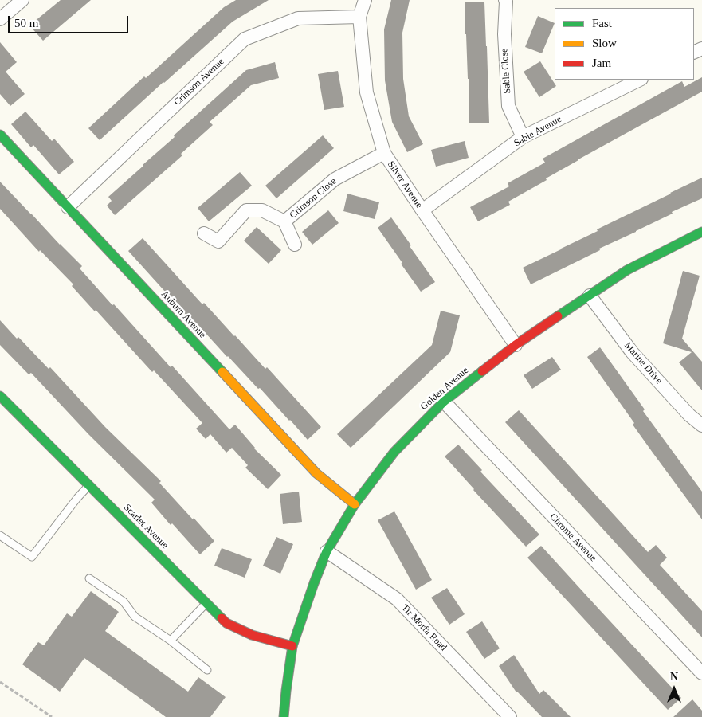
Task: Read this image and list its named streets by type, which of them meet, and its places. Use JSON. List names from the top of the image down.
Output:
{
  "streets": {
    "street": [
      "Sable Close",
      "Crimson Avenue",
      "Sable Avenue",
      "Silver Avenue",
      "Crimson Close",
      "Auburn Avenue",
      "Marine Drive",
      "Golden Avenue",
      "Scarlet Avenue",
      "Chrome Avenue",
      "Tir Morfa Road"
    ]
  },
  "crossings": [
    ["Sable Close", "Sable Avenue"],
    ["Crimson Avenue", "Silver Avenue"],
    ["Crimson Avenue", "Auburn Avenue"],
    ["Sable Avenue", "Silver Avenue"],
    ["Silver Avenue", "Crimson Close"],
    ["Silver Avenue", "Golden Avenue"],
    ["Auburn Avenue", "Golden Avenue"],
    ["Marine Drive", "Golden Avenue"],
    ["Golden Avenue", "Scarlet Avenue"],
    ["Golden Avenue", "Chrome Avenue"],
    ["Golden Avenue", "Tir Morfa Road"]
  ],
  "legend": ["Fast", "Slow", "Jam"],
  "scale_bar": "50 m",
  "north": "top"
}
